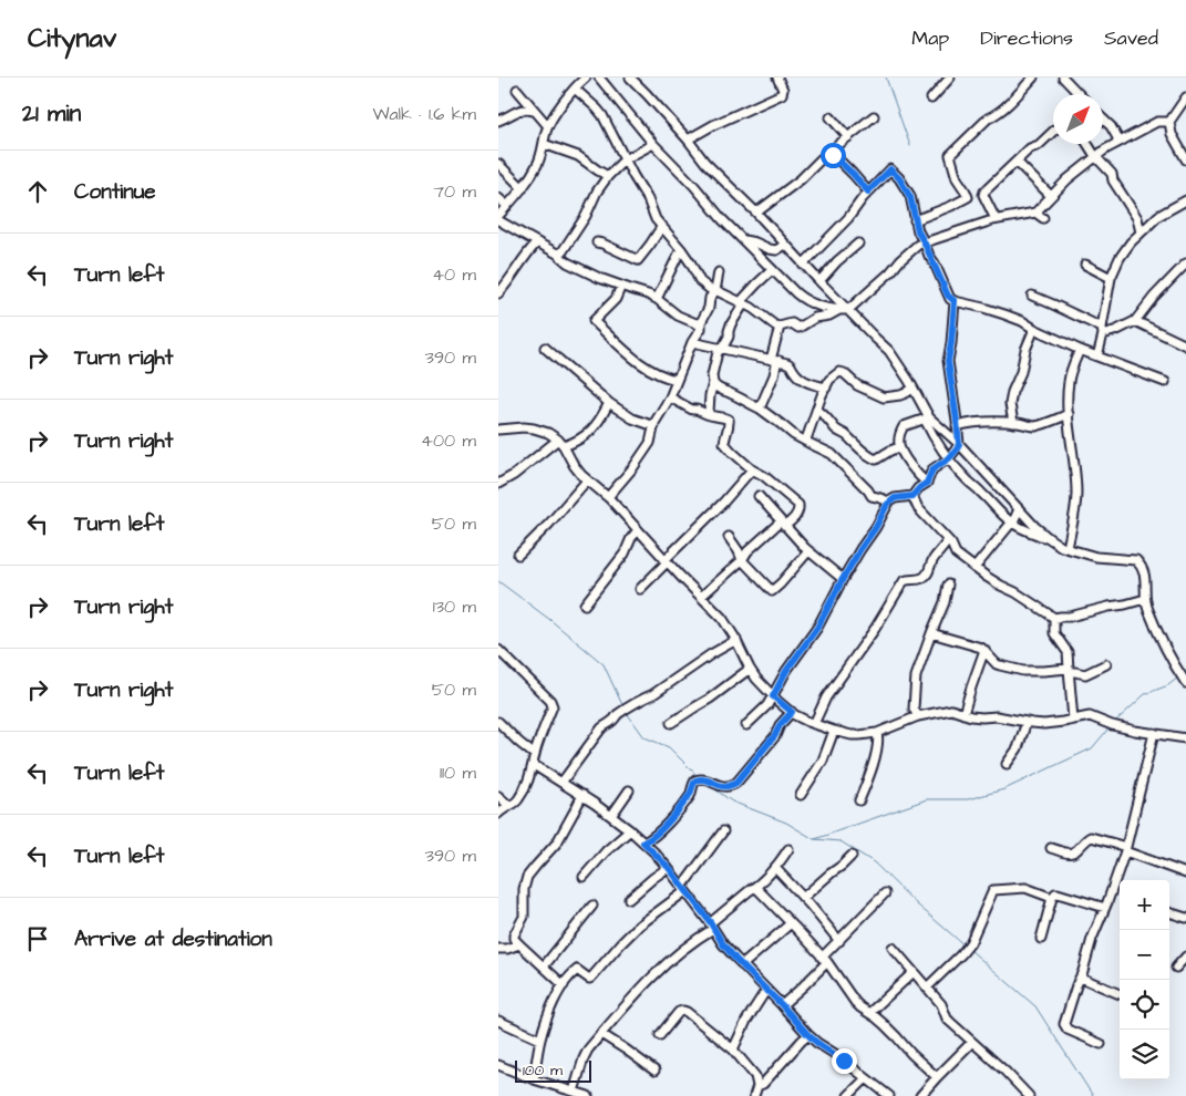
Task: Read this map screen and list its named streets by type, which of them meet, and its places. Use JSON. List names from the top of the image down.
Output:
{
  "scale_bar": "100 m",
  "north": "top right",
  "page": {
    "header": "Citynav",
    "nav": ["Map", "Directions", "Saved"],
    "heading": ["21 min", "Walk · 1.6 km"],
    "list": [
      ["Continue", "70 m"],
      ["Turn left", "40 m"],
      ["Turn right", "390 m"],
      ["Turn right", "400 m"],
      ["Turn left", "50 m"],
      ["Turn right", "130 m"],
      ["Turn right", "50 m"],
      ["Turn left", "110 m"],
      ["Turn left", "390 m"],
      "Arrive at destination"
    ],
    "map_buttons": ["+", "−"],
    "scale": "100 m"
  }
}
